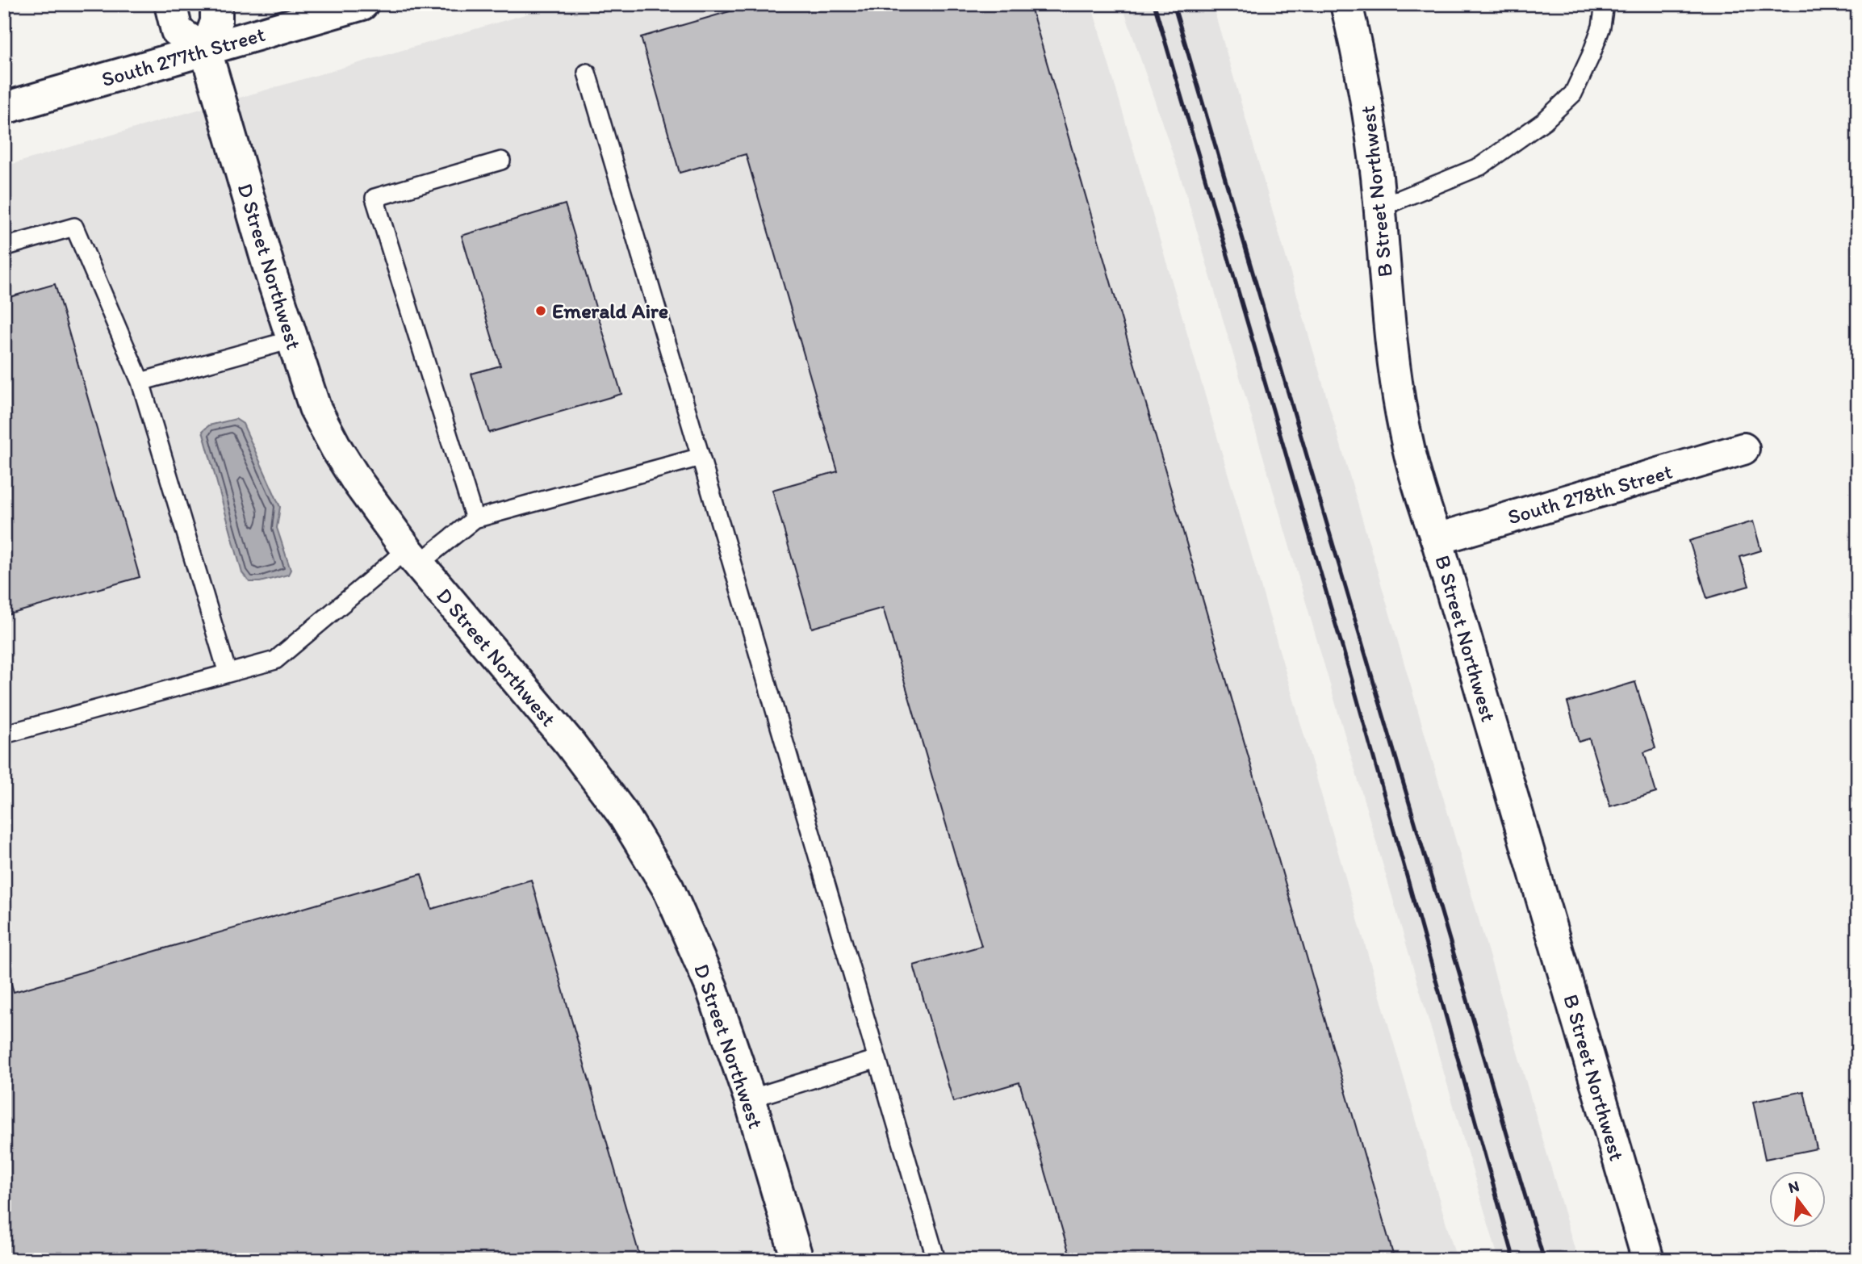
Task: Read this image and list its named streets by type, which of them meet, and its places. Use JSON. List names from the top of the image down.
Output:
{
  "streets": {
    "street": [
      "South 277th Street",
      "B Street Northwest",
      "D Street Northwest",
      "South 278th Street"
    ]
  },
  "crossings": [
    ["South 277th Street", "D Street Northwest"],
    ["B Street Northwest", "South 278th Street"]
  ],
  "places": ["Emerald Aire"],
  "north": "top"
}
